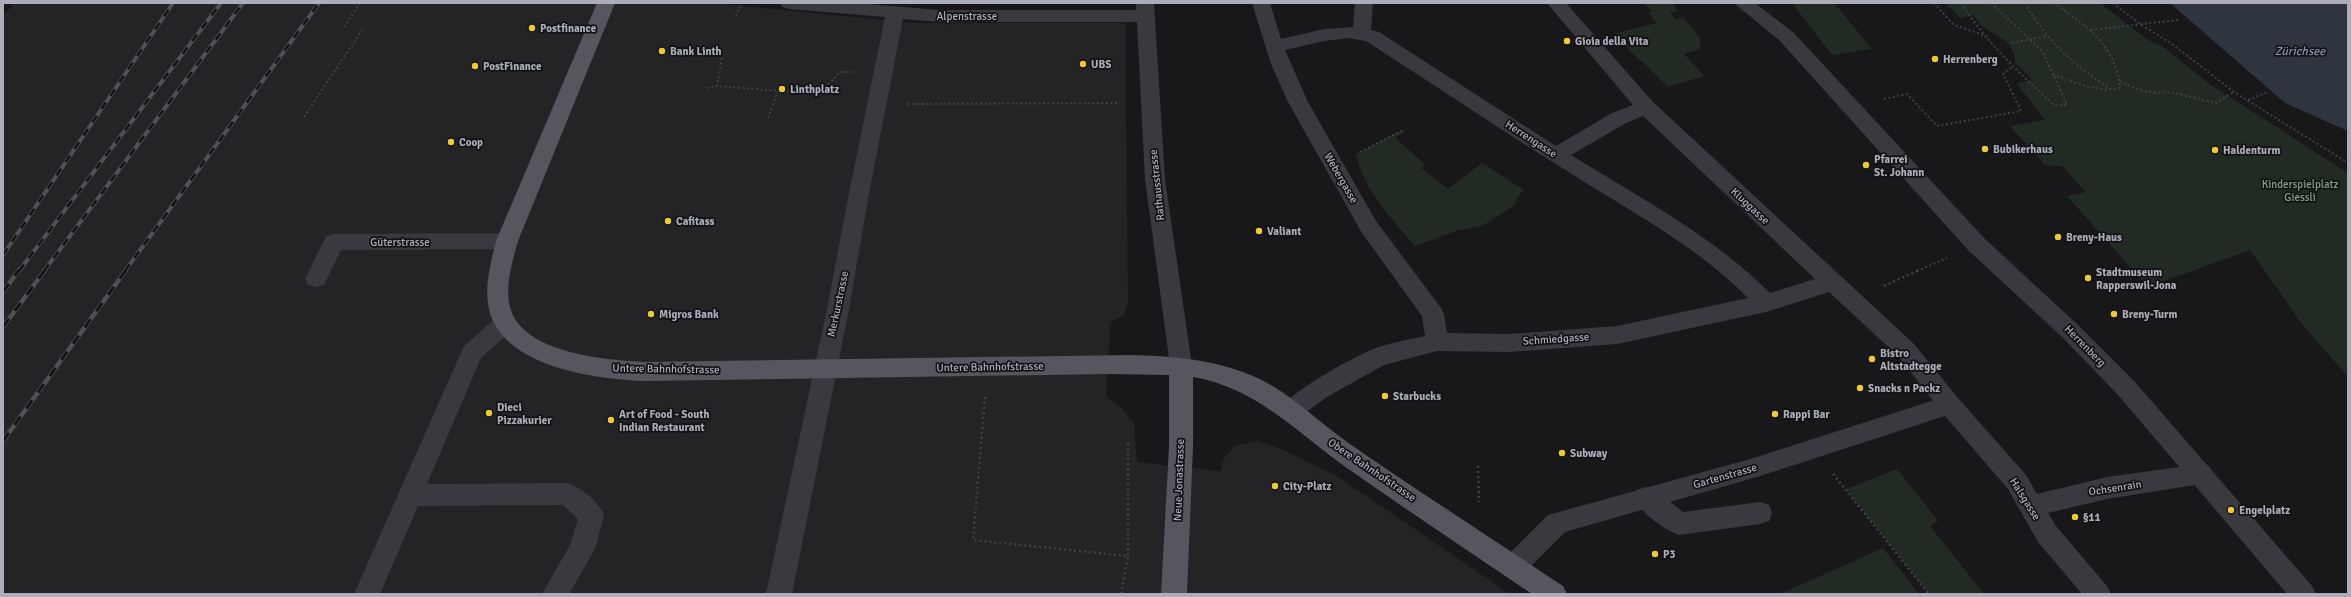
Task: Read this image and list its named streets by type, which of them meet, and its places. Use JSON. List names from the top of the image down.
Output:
{
  "streets": {
    "main road": ["Untere Bahnhofstrasse", "Obere Bahnhofstrasse", "Neue Jonastrasse"],
    "street": [
      "Alpenstrasse",
      "Herrengasse",
      "Webergasse",
      "Rathausstrasse",
      "Kluggasse",
      "Güterstrasse",
      "Merkurstrasse",
      "Schmiedgasse",
      "Herrenberg",
      "Gartenstrasse",
      "Ochsenrain",
      "Halsgasse"
    ]
  },
  "crossings": [
    ["Alpenstrasse", "Rathausstrasse"],
    ["Alpenstrasse", "Merkurstrasse"],
    ["Herrengasse", "Webergasse"],
    ["Herrengasse", "Schmiedgasse"],
    ["Webergasse", "Schmiedgasse"],
    ["Rathausstrasse", "Untere Bahnhofstrasse"],
    ["Rathausstrasse", "Obere Bahnhofstrasse"],
    ["Rathausstrasse", "Neue Jonastrasse"],
    ["Kluggasse", "Schmiedgasse"],
    ["Kluggasse", "Gartenstrasse"],
    ["Kluggasse", "Halsgasse"],
    ["Merkurstrasse", "Untere Bahnhofstrasse"],
    ["Schmiedgasse", "Obere Bahnhofstrasse"],
    ["Herrenberg", "Ochsenrain"],
    ["Untere Bahnhofstrasse", "Obere Bahnhofstrasse"],
    ["Untere Bahnhofstrasse", "Neue Jonastrasse"],
    ["Obere Bahnhofstrasse", "Gartenstrasse"],
    ["Obere Bahnhofstrasse", "Neue Jonastrasse"],
    ["Gartenstrasse", "Halsgasse"],
    ["Ochsenrain", "Halsgasse"]
  ],
  "water": ["Zürichsee"],
  "parks": ["Kinderspielplatz Giessli"],
  "places": [
    "Postfinance",
    "Gioia della Vita",
    "Bank Linth",
    "Herrenberg",
    "UBS",
    "PostFinance",
    "Linthplatz",
    "Coop",
    "Bubikerhaus",
    "Haldenturm",
    "Pfarrei St. Johann",
    "Cafitass",
    "Valiant",
    "Breny-Haus",
    "Stadtmuseum Rapperswil-Jona",
    "Migros Bank",
    "Breny-Turm",
    "Bistro Altstadtegge",
    "Snacks n Packz",
    "Starbucks",
    "Dieci Pizzakurier",
    "Rappi Bar",
    "Art of Food - South Indian Restaurant",
    "Subway",
    "City-Platz",
    "Engelplatz",
    "§11",
    "P3"
  ]
}
